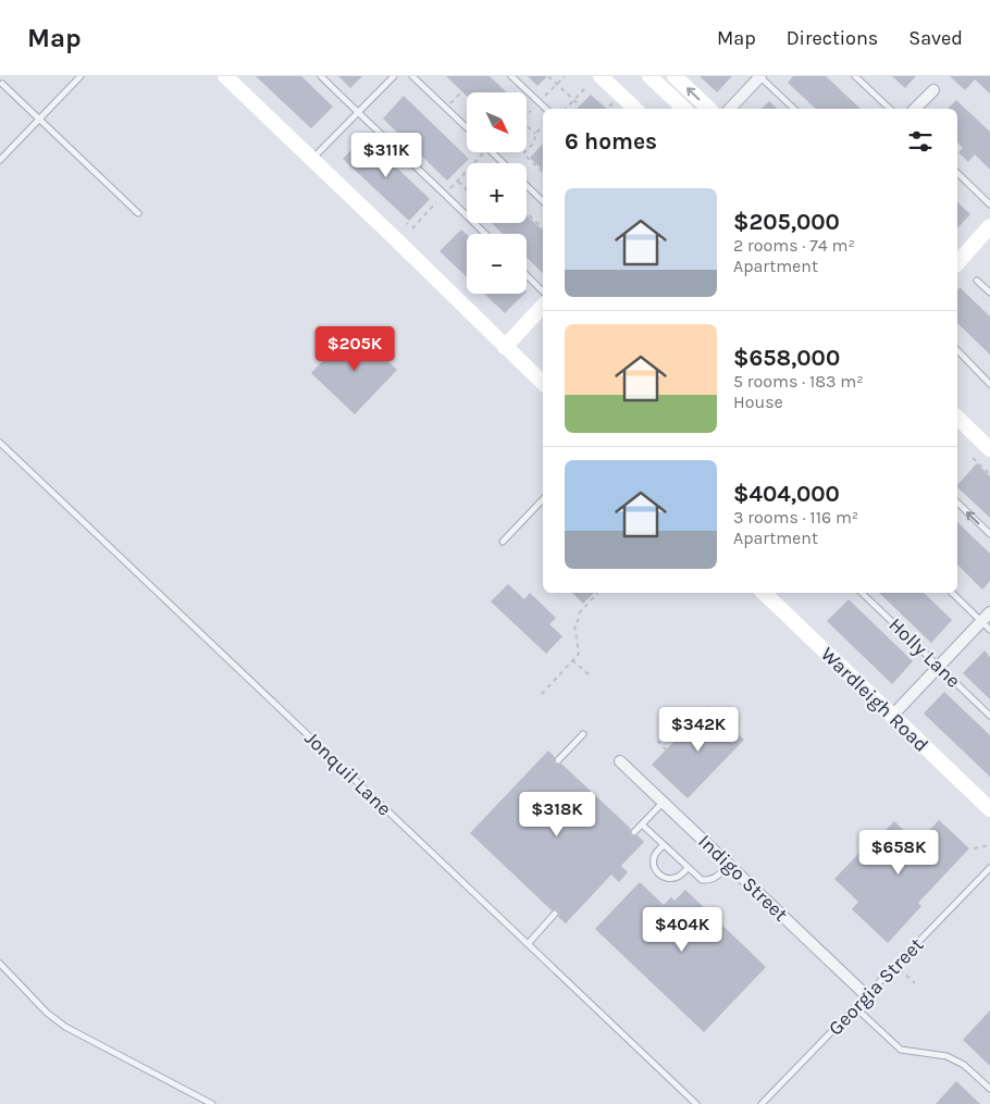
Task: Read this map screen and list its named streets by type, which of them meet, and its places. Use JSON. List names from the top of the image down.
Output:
{
  "streets": {
    "main road": ["Wardleigh Road"],
    "street": ["Indigo Street"],
    "lane": ["Holly Lane", "Jonquil Lane", "Georgia Street"]
  },
  "crossings": [
    ["Indigo Street", "Georgia Street"]
  ],
  "north": "bottom right",
  "page": {
    "header": "Map",
    "nav": ["Map", "Directions", "Saved"],
    "map_buttons": ["+", "−"],
    "heading": "6 homes",
    "price": [
      "$311K",
      "$205K",
      "$342K",
      "$318K",
      "$658K",
      "$404K"
    ],
    "list": [
      {
        "name": "$205,000",
        "note": "2 rooms · 74 m² · Apartment"
      },
      {
        "name": "$658,000",
        "note": "5 rooms · 183 m² · House"
      },
      {
        "name": "$404,000",
        "note": "3 rooms · 116 m² · Apartment"
      }
    ]
  }
}
